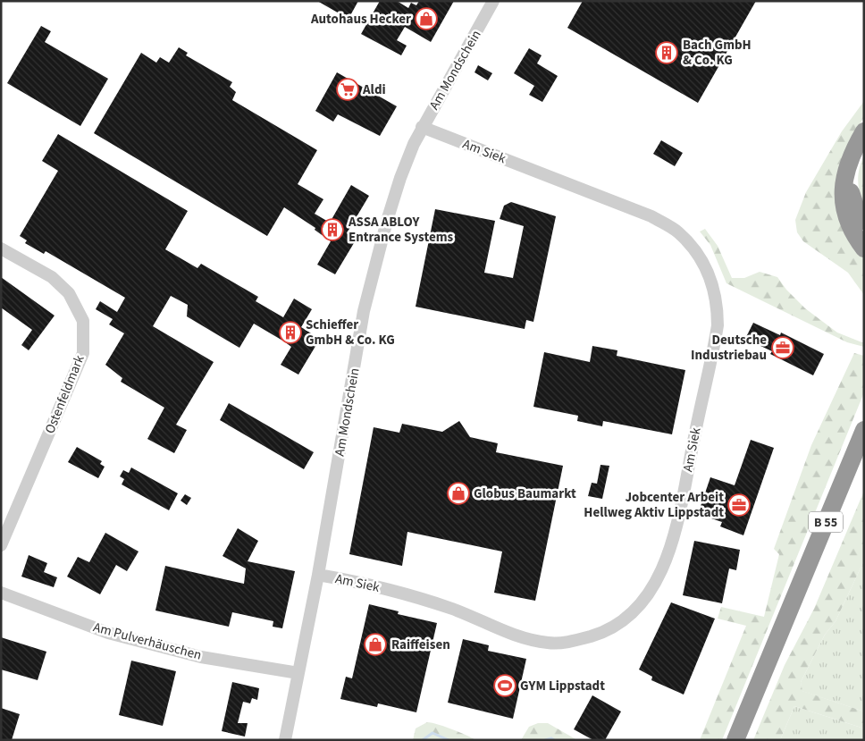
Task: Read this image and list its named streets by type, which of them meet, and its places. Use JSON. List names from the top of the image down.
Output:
{
  "streets": {
    "highway": ["B 55"],
    "street": [
      "Am Mondschein",
      "Am Siek",
      "Ostenfeldmark",
      "Am Pulverhäuschen"
    ]
  },
  "crossings": [
    ["Am Mondschein", "Am Siek"],
    ["Am Mondschein", "Am Pulverhäuschen"]
  ],
  "places": {
    "shop": ["Autohaus Hecker", "Globus Baumarkt", "Raiffeisen"],
    "building": ["Bach GmbH & Co. KG", "ASSA ABLOY Entrance Systems", "Schieffer GmbH & Co. KG"],
    "supermarket": ["Aldi"],
    "office": ["Deutsche Industriebau", "Jobcenter Arbeit Hellweg Aktiv Lippstadt"],
    "sports": ["GYM Lippstadt"]
  }
}
